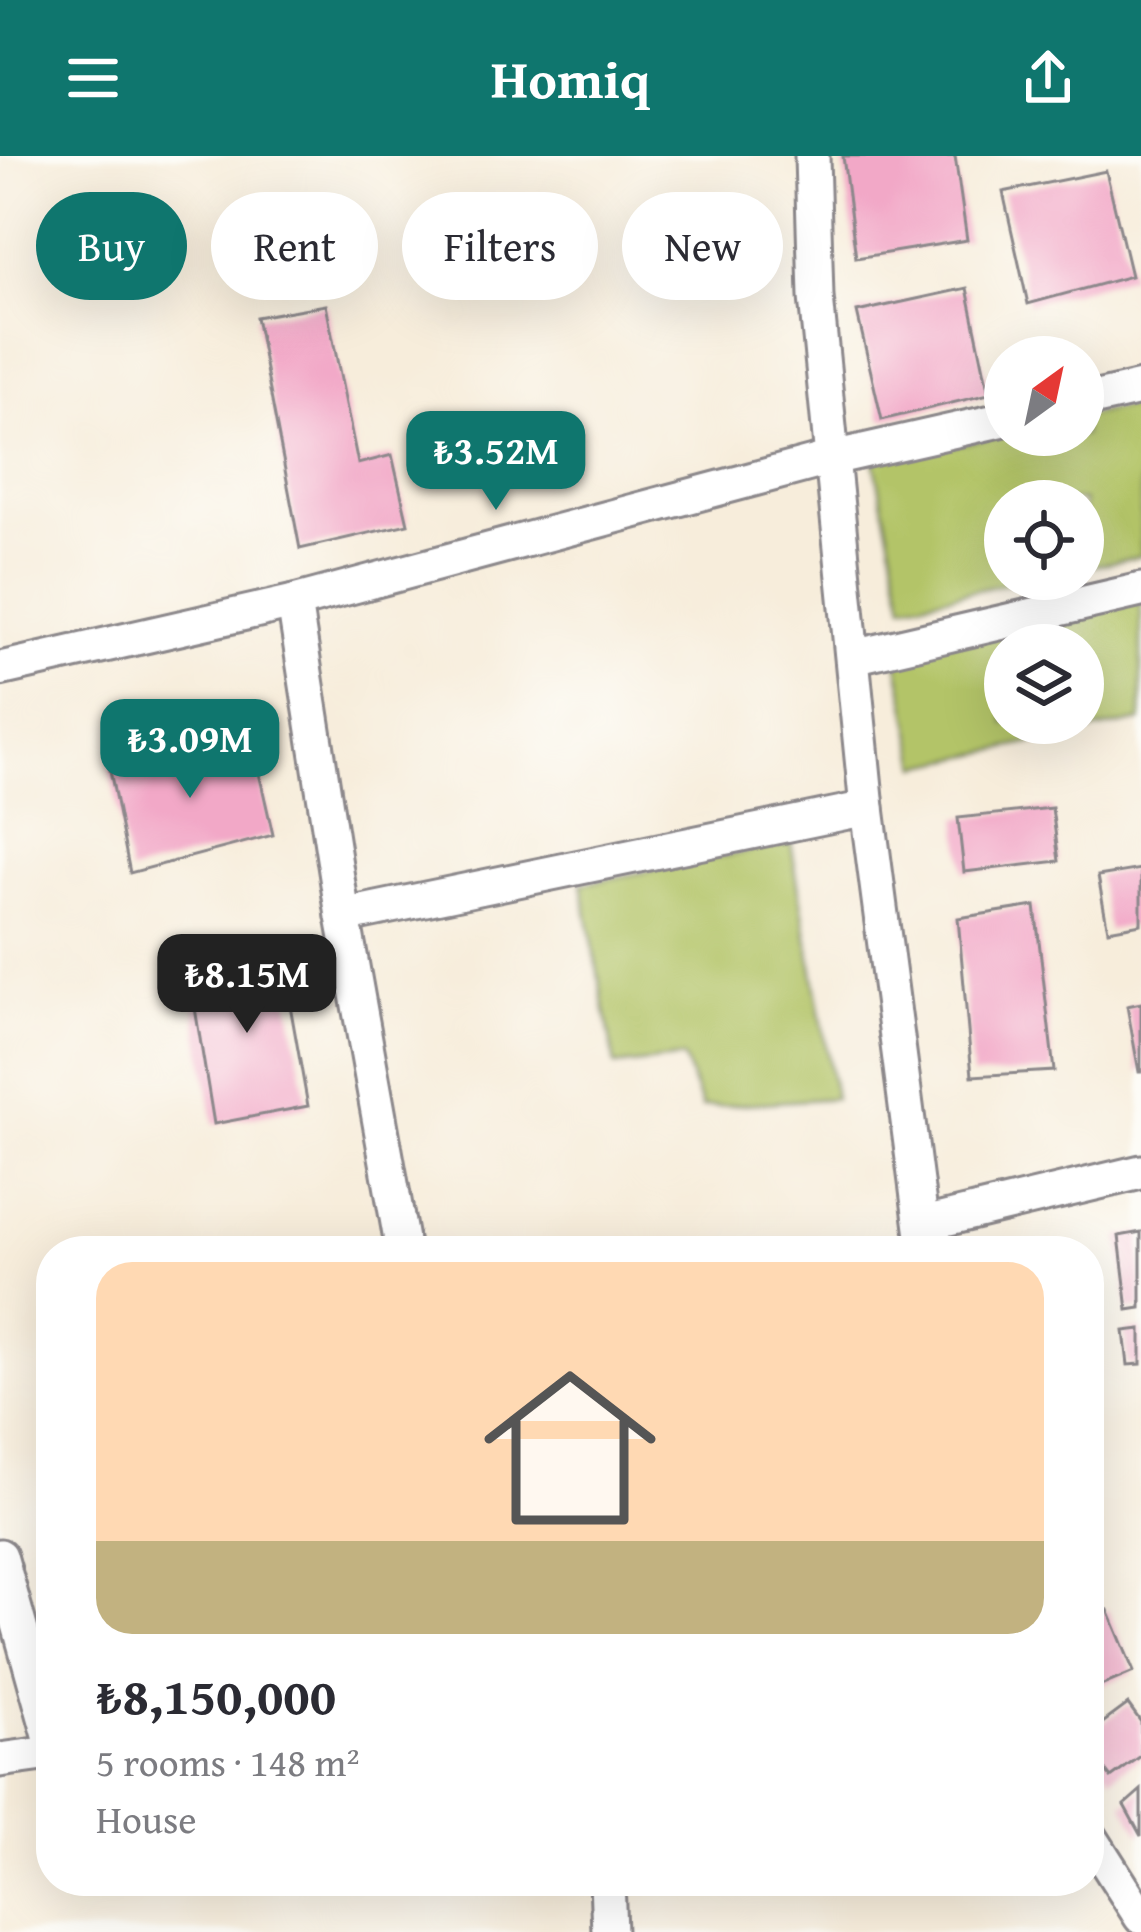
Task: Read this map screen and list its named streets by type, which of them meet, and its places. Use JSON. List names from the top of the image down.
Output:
{
  "north": "top right",
  "page": {
    "header": "Homiq",
    "chip": [
      "Buy",
      "Rent",
      "Filters",
      "New"
    ],
    "price": ["₺3.52M", "₺3.09M", "₺8.15M"],
    "list": [
      {
        "name": "₺8,150,000",
        "note": "5 rooms · 148 m² · House"
      }
    ]
  }
}
